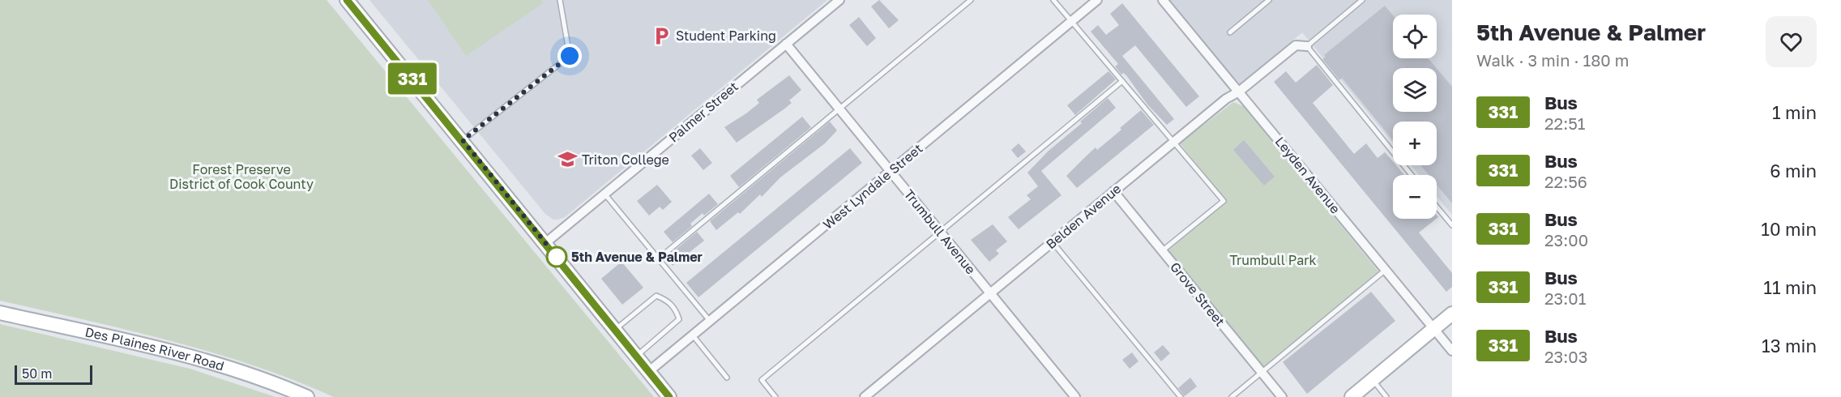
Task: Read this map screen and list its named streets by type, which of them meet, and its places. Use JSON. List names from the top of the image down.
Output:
{
  "streets": {
    "street": [
      "Palmer Street",
      "Leyden Avenue",
      "West Lyndale Street",
      "Belden Avenue",
      "Trumbull Avenue",
      "Grove Street",
      "Des Plaines River Road"
    ]
  },
  "crossings": [
    ["Palmer Street", "Trumbull Avenue"],
    ["Leyden Avenue", "Belden Avenue"],
    ["West Lyndale Street", "Trumbull Avenue"],
    ["Belden Avenue", "Trumbull Avenue"],
    ["Belden Avenue", "Grove Street"]
  ],
  "parks": ["Forest Preserve District of Cook County", "Trumbull Park"],
  "places": {
    "parking": ["Student Parking"],
    "school or university": ["Triton College"],
    "other": ["5th Avenue & Palmer"]
  },
  "lines": ["bus line 331"],
  "scale_bar": "50 m",
  "page": {
    "on_map": "331",
    "heading": ["5th Avenue & Palmer", "Walk · 3 min · 180 m"],
    "map_buttons": ["+", "−"],
    "list": [
      {
        "mark": "331",
        "name": "Bus",
        "note": "22:51",
        "value": "1 min"
      },
      {
        "mark": "331",
        "name": "Bus",
        "note": "22:56",
        "value": "6 min"
      },
      {
        "mark": "331",
        "name": "Bus",
        "note": "23:00",
        "value": "10 min"
      },
      {
        "mark": "331",
        "name": "Bus",
        "note": "23:01",
        "value": "11 min"
      },
      {
        "mark": "331",
        "name": "Bus",
        "note": "23:03",
        "value": "13 min"
      }
    ],
    "scale": "50 m"
  }
}
